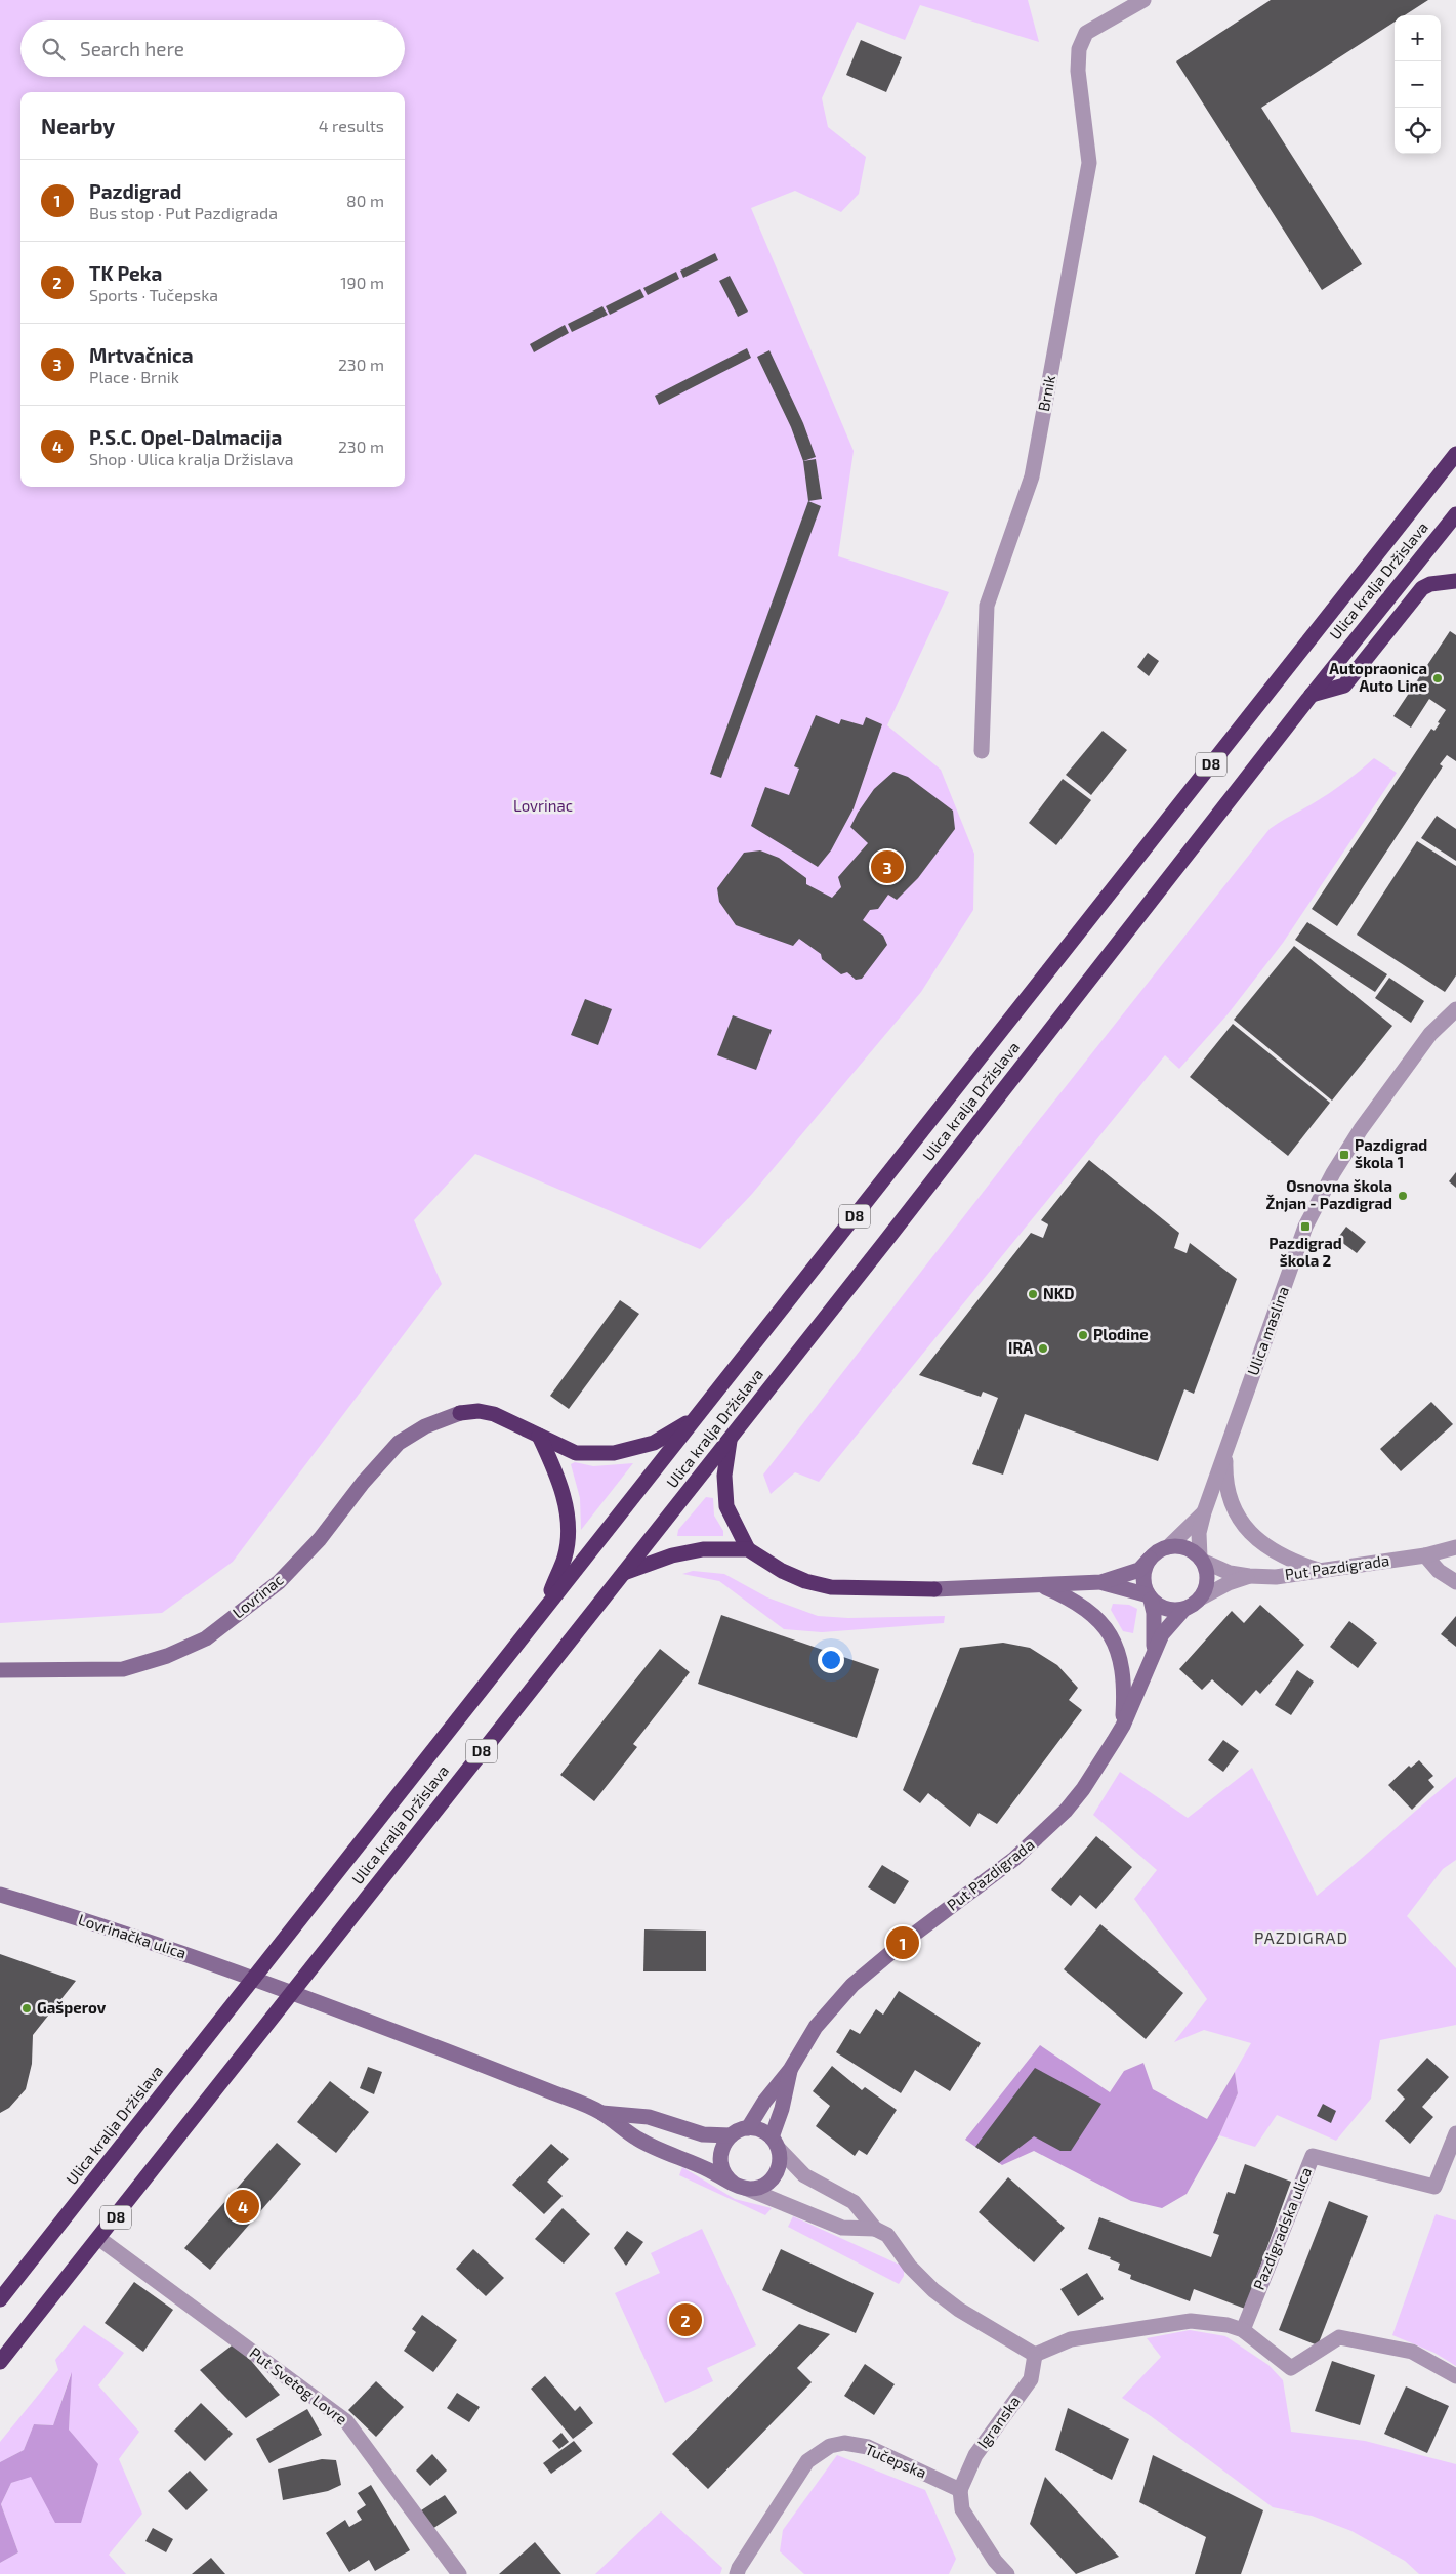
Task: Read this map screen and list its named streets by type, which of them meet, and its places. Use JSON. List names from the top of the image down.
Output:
{
  "streets": {
    "highway": ["Ulica kralja Držislava", "D8"],
    "street": [
      "Brnik",
      "Ulica maslina",
      "Put Pazdigrada",
      "Lovrinac",
      "Lovrinačka ulica",
      "Pazdigradska ulica",
      "Put Svetog Lovre",
      "Igranska",
      "Tučepska"
    ]
  },
  "crossings": [
    ["Ulica kralja Držislava", "Put Svetog Lovre"],
    ["Ulica maslina", "Put Pazdigrada"],
    ["Igranska", "Tučepska"]
  ],
  "districts": ["PAZDIGRAD"],
  "parks": ["Lovrinac"],
  "places": {
    "other": [
      "Autopraonica Auto Line",
      "Osnovna škola Žnjan - Pazdigrad",
      "NKD",
      "Plodine",
      "IRA",
      "Gašperov"
    ],
    "transit": ["Pazdigrad škola 1", "Pazdigrad škola 2"]
  },
  "page": {
    "map_buttons": ["+", "−"],
    "search": "Search here",
    "heading": ["Nearby", "4 results"],
    "list": [
      {
        "mark": "1",
        "name": "Pazdigrad",
        "note": "Bus stop · Put Pazdigrada",
        "value": "80 m"
      },
      {
        "mark": "2",
        "name": "TK Peka",
        "note": "Sports · Tučepska",
        "value": "190 m"
      },
      {
        "mark": "3",
        "name": "Mrtvačnica",
        "note": "Place · Brnik",
        "value": "230 m"
      },
      {
        "mark": "4",
        "name": "P.S.C. Opel-Dalmacija",
        "note": "Shop · Ulica kralja Držislava",
        "value": "230 m"
      }
    ],
    "pins": [
      "3",
      "1",
      "4",
      "2"
    ]
  }
}
